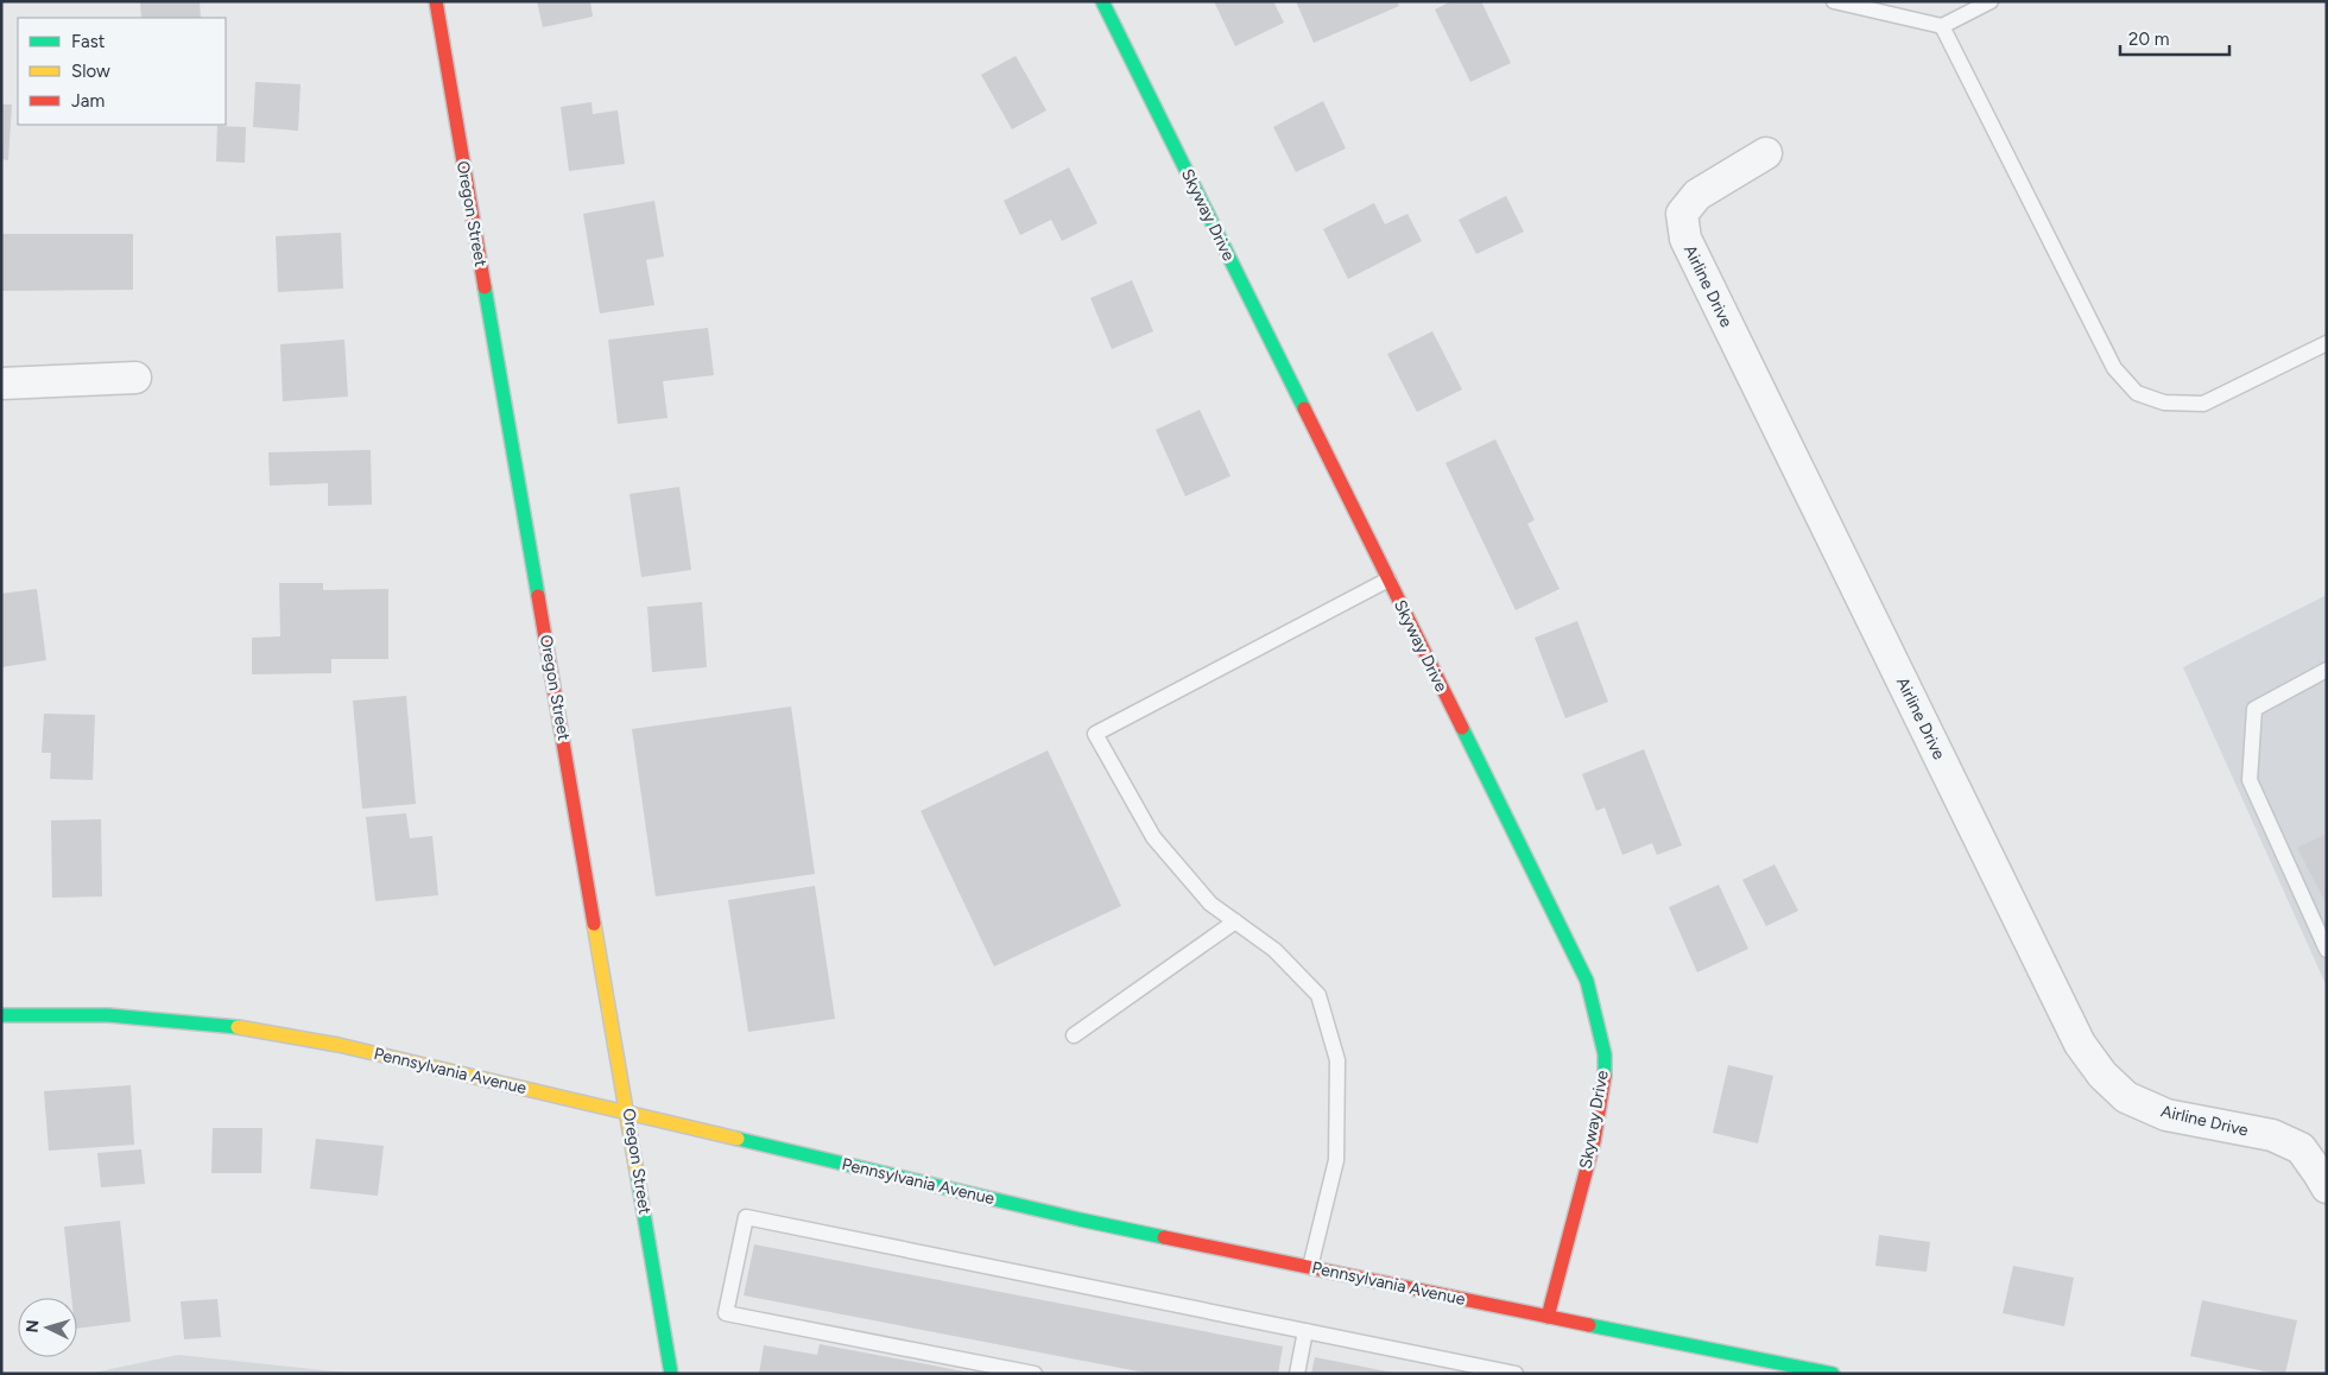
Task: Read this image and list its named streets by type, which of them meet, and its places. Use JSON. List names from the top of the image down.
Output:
{
  "streets": {
    "street": [
      "Oregon Street",
      "Skyway Drive",
      "Airline Drive",
      "Pennsylvania Avenue"
    ]
  },
  "crossings": [
    ["Oregon Street", "Pennsylvania Avenue"],
    ["Skyway Drive", "Pennsylvania Avenue"]
  ],
  "legend": ["Fast", "Slow", "Jam"],
  "scale_bar": "20 m",
  "north": "left"
}
